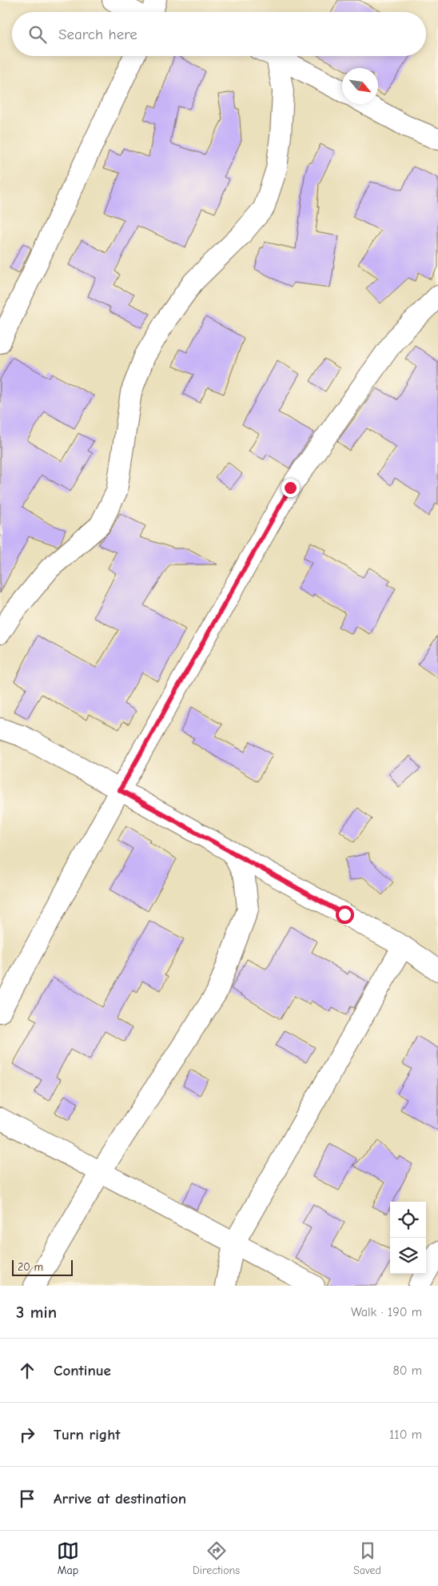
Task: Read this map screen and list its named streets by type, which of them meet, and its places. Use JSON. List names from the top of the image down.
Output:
{
  "scale_bar": "20 m",
  "north": "bottom right",
  "page": {
    "search": "Search here",
    "scale": "20 m",
    "heading": ["3 min", "Walk · 190 m"],
    "list": [
      ["Continue", "80 m"],
      ["Turn right", "110 m"],
      "Arrive at destination"
    ],
    "nav": ["Map", "Directions", "Saved"]
  }
}
